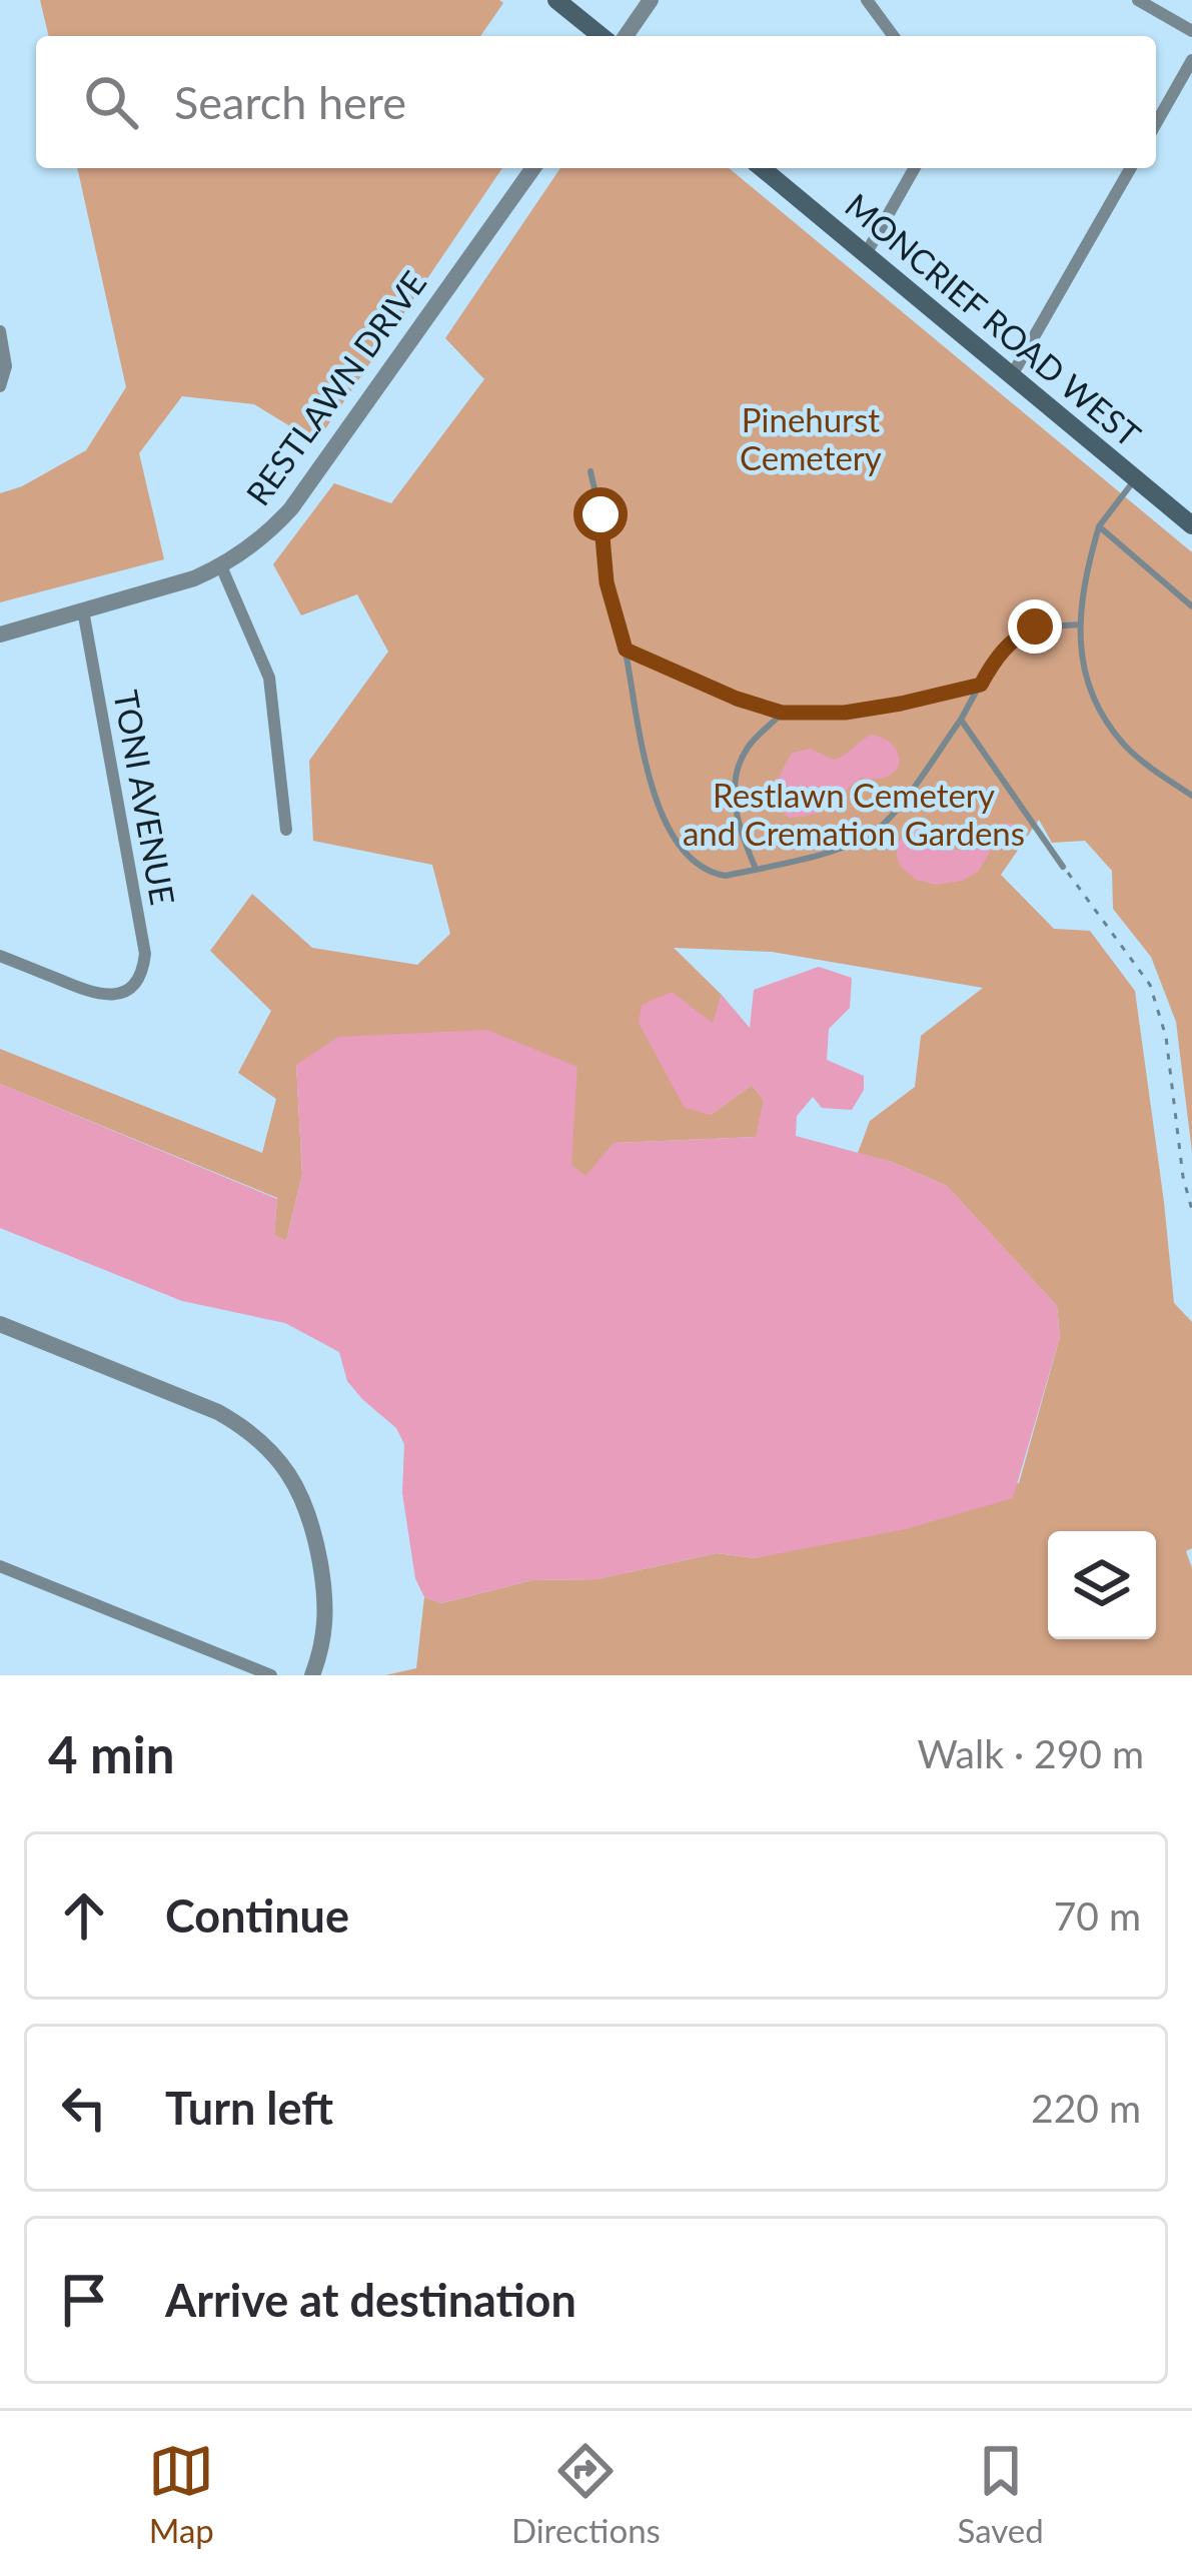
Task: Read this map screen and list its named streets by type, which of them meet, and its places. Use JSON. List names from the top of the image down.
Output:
{
  "streets": {
    "main road": ["MONCRIEF ROAD WEST"],
    "street": ["RESTLAWN DRIVE", "TONI AVENUE"]
  },
  "crossings": [
    ["RESTLAWN DRIVE", "TONI AVENUE"]
  ],
  "parks": ["Pinehurst Cemetery", "Restlawn Cemetery and Cremation Gardens"],
  "page": {
    "search": "Search here",
    "heading": ["4 min", "Walk · 290 m"],
    "list": [
      ["Continue", "70 m"],
      ["Turn left", "220 m"],
      "Arrive at destination"
    ],
    "nav": ["Map", "Directions", "Saved"]
  }
}
